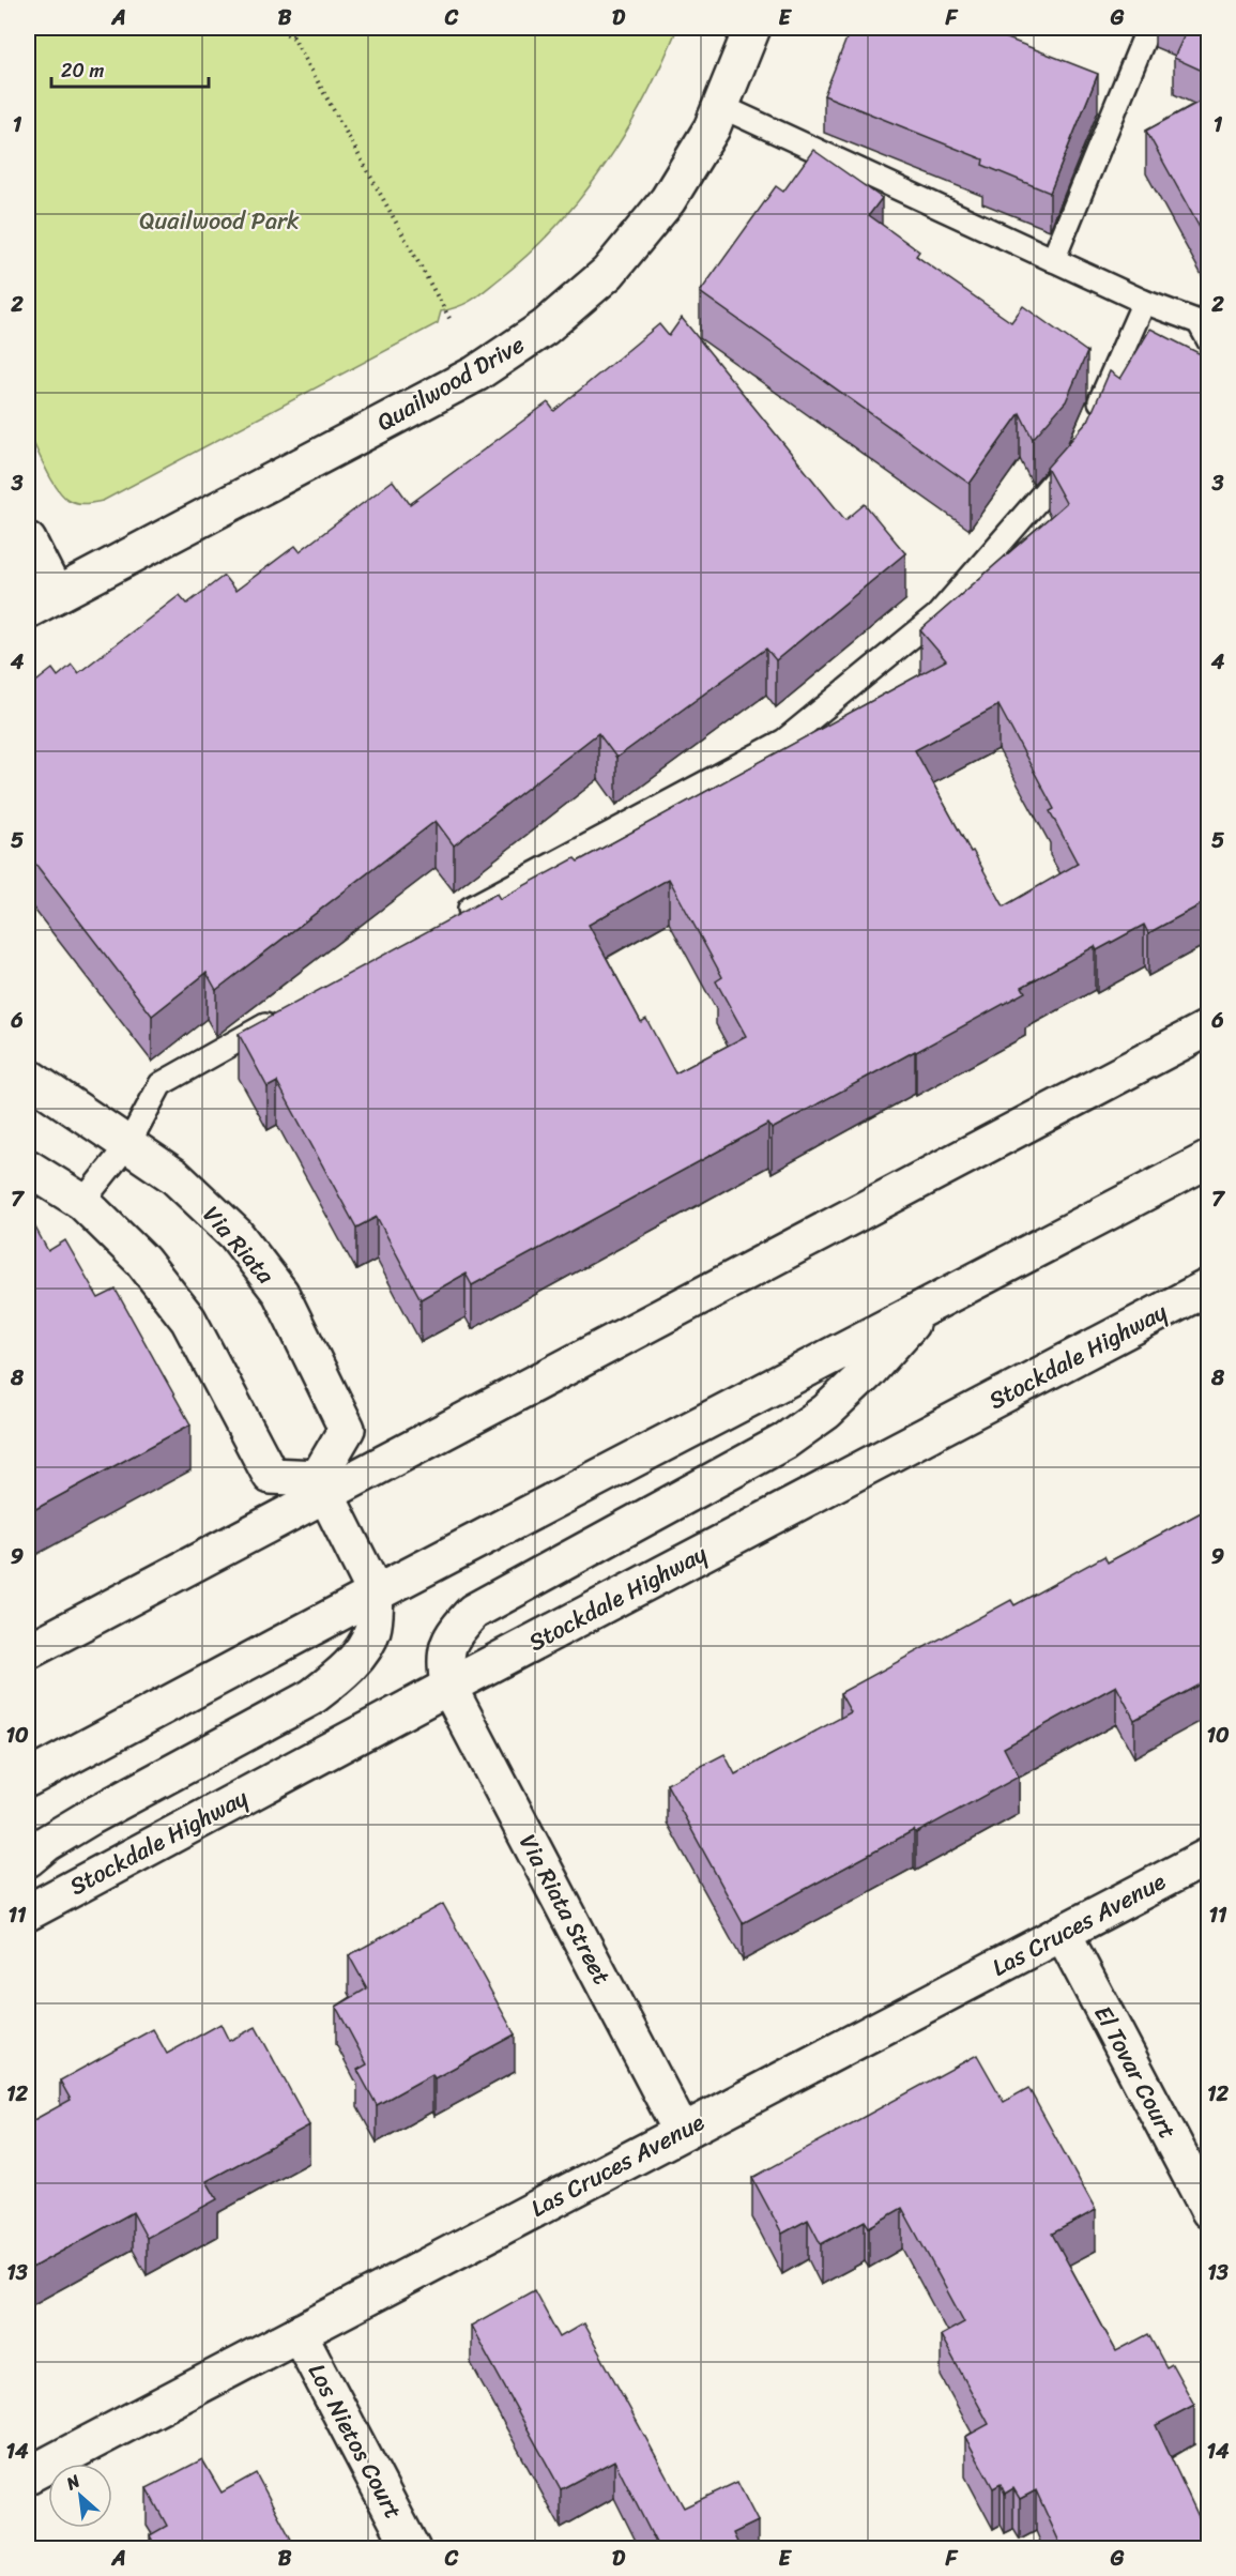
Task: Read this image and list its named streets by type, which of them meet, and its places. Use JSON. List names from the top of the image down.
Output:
{
  "streets": {
    "street": [
      "Quailwood Drive",
      "Via Riata",
      "Stockdale Highway",
      "Via Riata Street",
      "Las Cruces Avenue",
      "El Tovar Court",
      "Los Nietos Court"
    ]
  },
  "crossings": [
    ["Stockdale Highway", "Via Riata Street"],
    ["Via Riata Street", "Las Cruces Avenue"],
    ["Las Cruces Avenue", "El Tovar Court"],
    ["Las Cruces Avenue", "Los Nietos Court"]
  ],
  "parks": ["Quailwood Park"],
  "scale_bar": "20 m",
  "north": "top left",
  "grid": {
    "columns": [
      "A",
      "B",
      "C",
      "D",
      "E",
      "F",
      "G"
    ],
    "rows": [
      "1",
      "2",
      "3",
      "4",
      "5",
      "6",
      "7",
      "8",
      "9",
      "10",
      "11",
      "12",
      "13",
      "14"
    ]
  }
}
